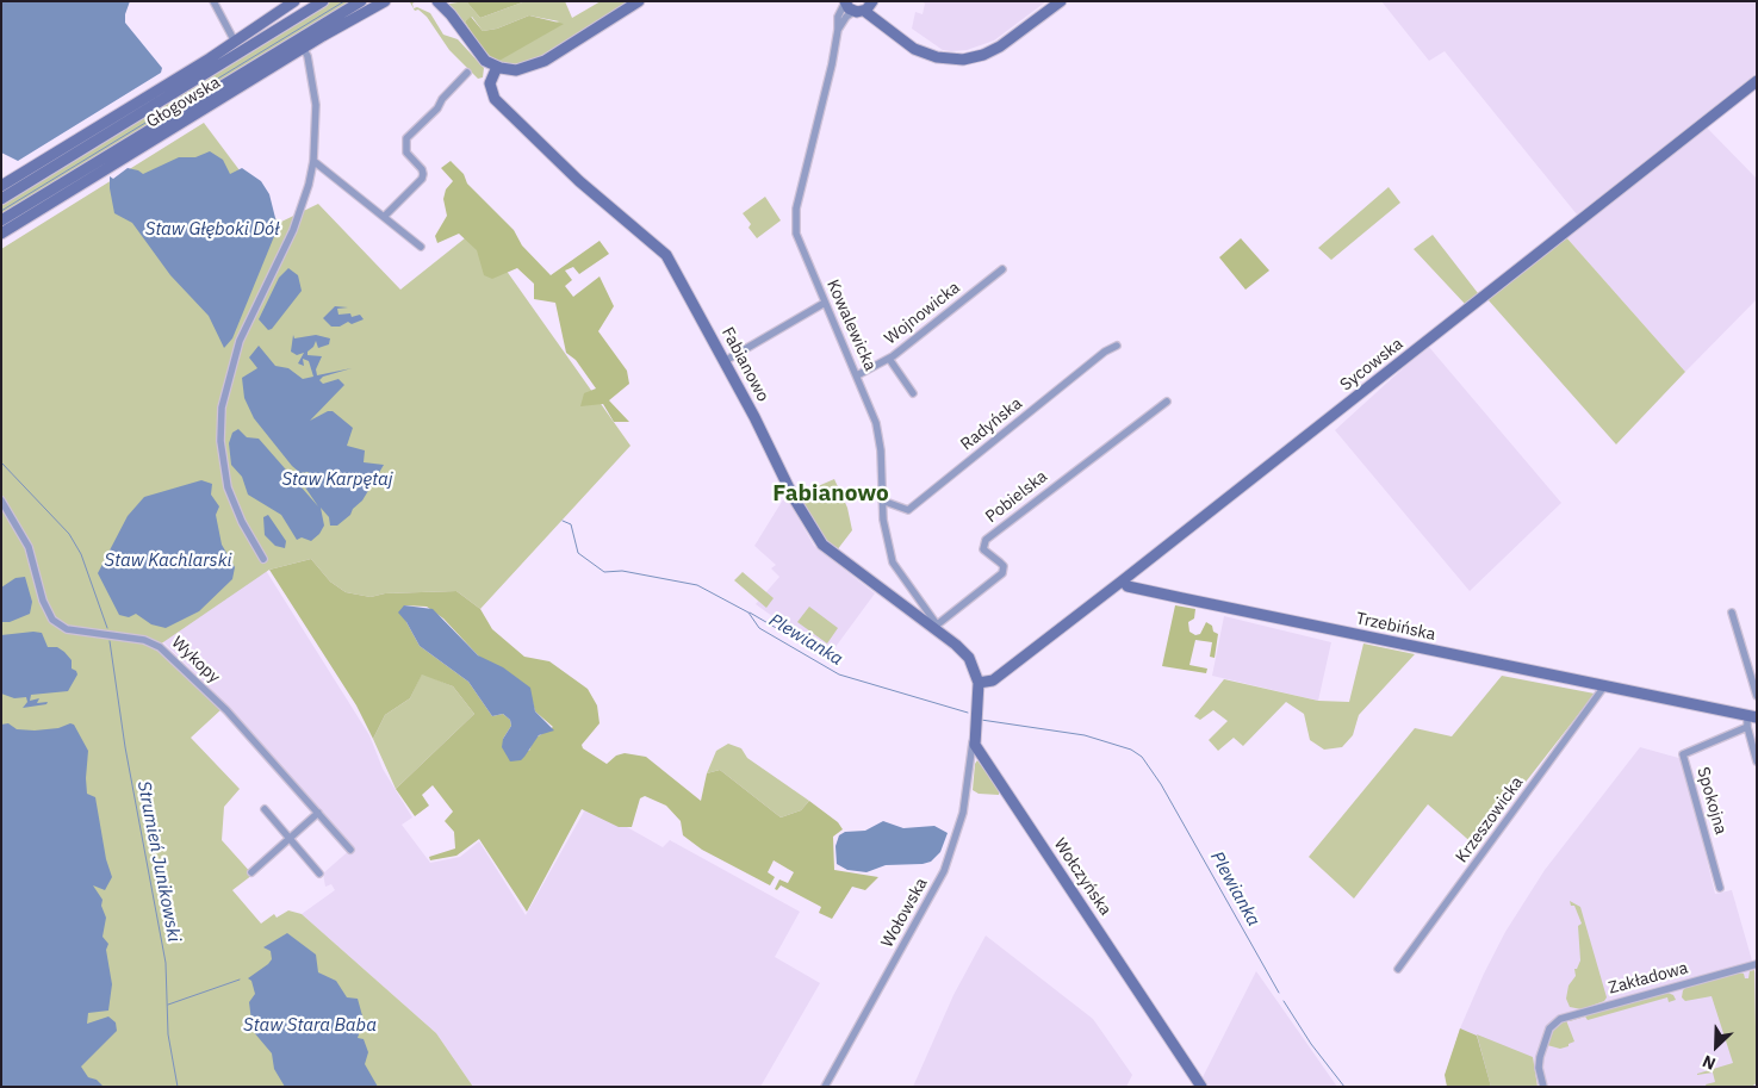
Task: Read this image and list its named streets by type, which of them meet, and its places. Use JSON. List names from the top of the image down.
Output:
{
  "streets": {
    "street": [
      "Głogowska",
      "Wojnowicka",
      "Kowalewicka",
      "Fabianowo",
      "Sycowska",
      "Radyńska",
      "Pobielska",
      "Trzebińska",
      "Wykopy",
      "Spokojna",
      "Krzeszowicka",
      "Wołczyńska",
      "Wołowska",
      "Zakładowa"
    ]
  },
  "crossings": [
    ["Wojnowicka", "Kowalewicka"],
    ["Kowalewicka", "Fabianowo"],
    ["Kowalewicka", "Radyńska"],
    ["Kowalewicka", "Pobielska"],
    ["Fabianowo", "Sycowska"],
    ["Fabianowo", "Pobielska"],
    ["Sycowska", "Trzebińska"],
    ["Trzebińska", "Spokojna"],
    ["Trzebińska", "Krzeszowicka"],
    ["Wołczyńska", "Wołowska"]
  ],
  "districts": ["Fabianowo"],
  "water": [
    "Staw Głęboki Dół",
    "Staw Karpętaj",
    "Staw Kachlarski",
    "Plewianka",
    "Strumień Junikowski",
    "Staw Stara Baba"
  ],
  "north": "bottom left"
}
